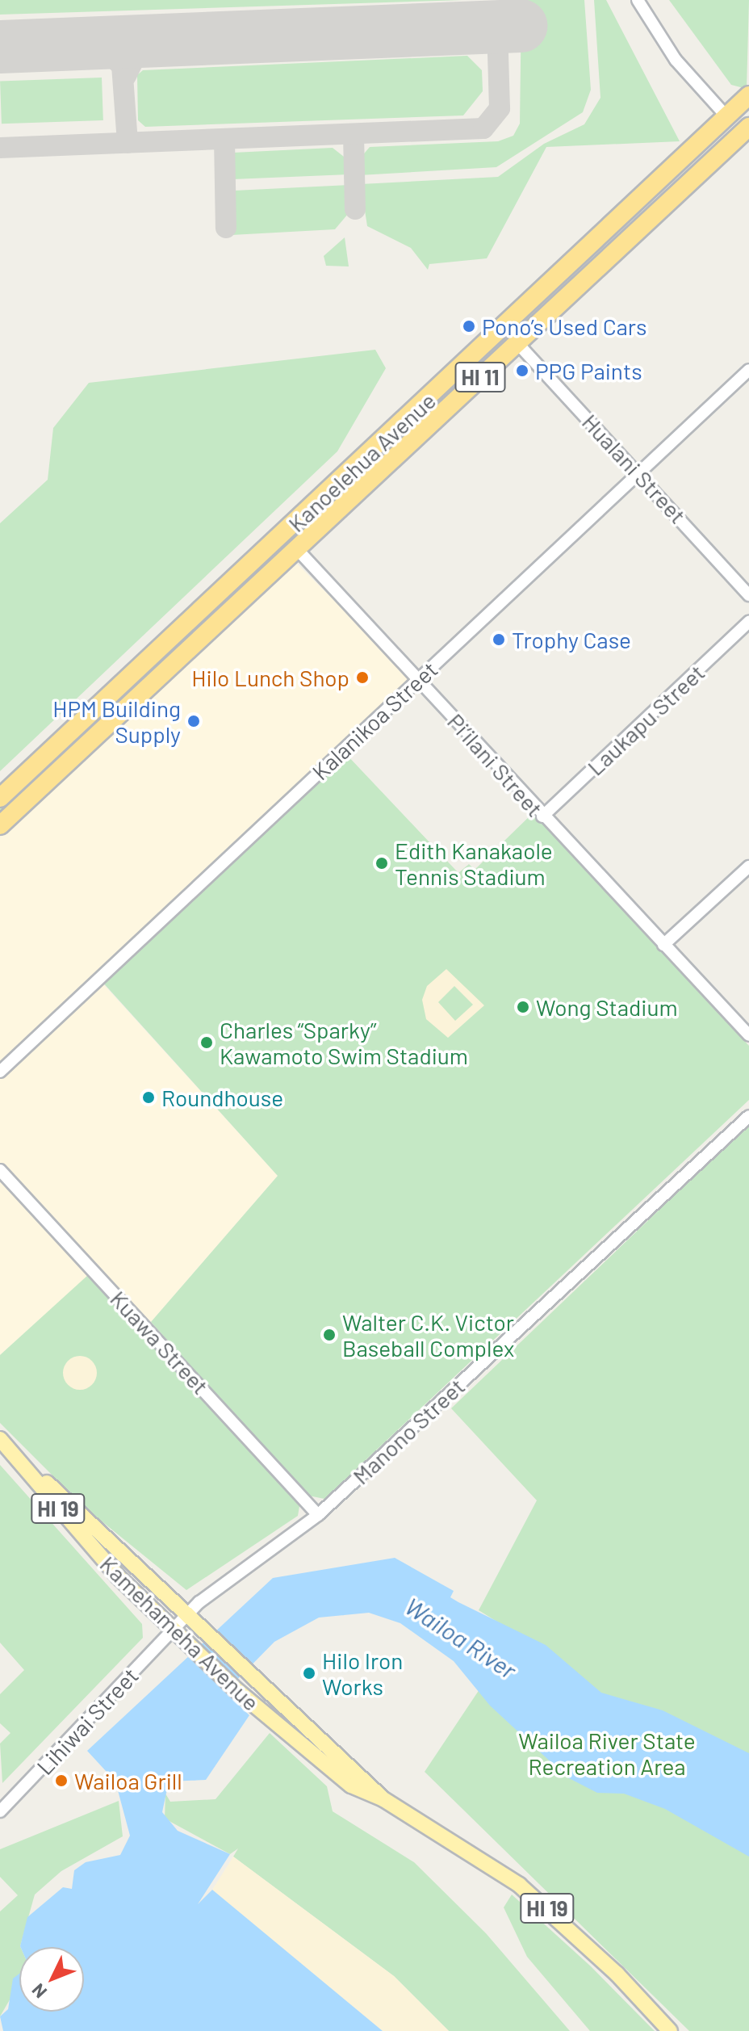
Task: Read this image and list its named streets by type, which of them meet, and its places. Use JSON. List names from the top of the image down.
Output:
{
  "streets": {
    "highway": ["HI 11", "Kanoelehua Avenue"],
    "main road": ["HI 19", "Kamehameha Avenue"],
    "street": [
      "Hualani Street",
      "Laukapu Street",
      "Kalanikoa Street",
      "Pi‘ilani Street",
      "Kuawa Street",
      "Manono Street",
      "Lihiwai Street"
    ]
  },
  "crossings": [
    ["Kanoelehua Avenue", "Hualani Street"],
    ["Kanoelehua Avenue", "Pi‘ilani Street"],
    ["Hualani Street", "Kalanikoa Street"],
    ["Laukapu Street", "Pi‘ilani Street"],
    ["Kalanikoa Street", "Pi‘ilani Street"],
    ["Kuawa Street", "Manono Street"],
    ["Manono Street", "Kamehameha Avenue"],
    ["Manono Street", "Lihiwai Street"],
    ["Kamehameha Avenue", "Lihiwai Street"]
  ],
  "water": ["Wailoa River"],
  "parks": ["Wailoa River State Recreation Area"],
  "places": [
    "Pono’s Used Cars",
    "PPG Paints",
    "Trophy Case",
    "Hilo Lunch Shop",
    "HPM Building Supply",
    "Edith Kanakaole Tennis Stadium",
    "Wong Stadium",
    "Charles “Sparky” Kawamoto Swim Stadium",
    "Roundhouse",
    "Walter C.K. Victor Baseball Complex",
    "Hilo Iron Works",
    "Wailoa Grill"
  ],
  "north": "bottom left"
}
